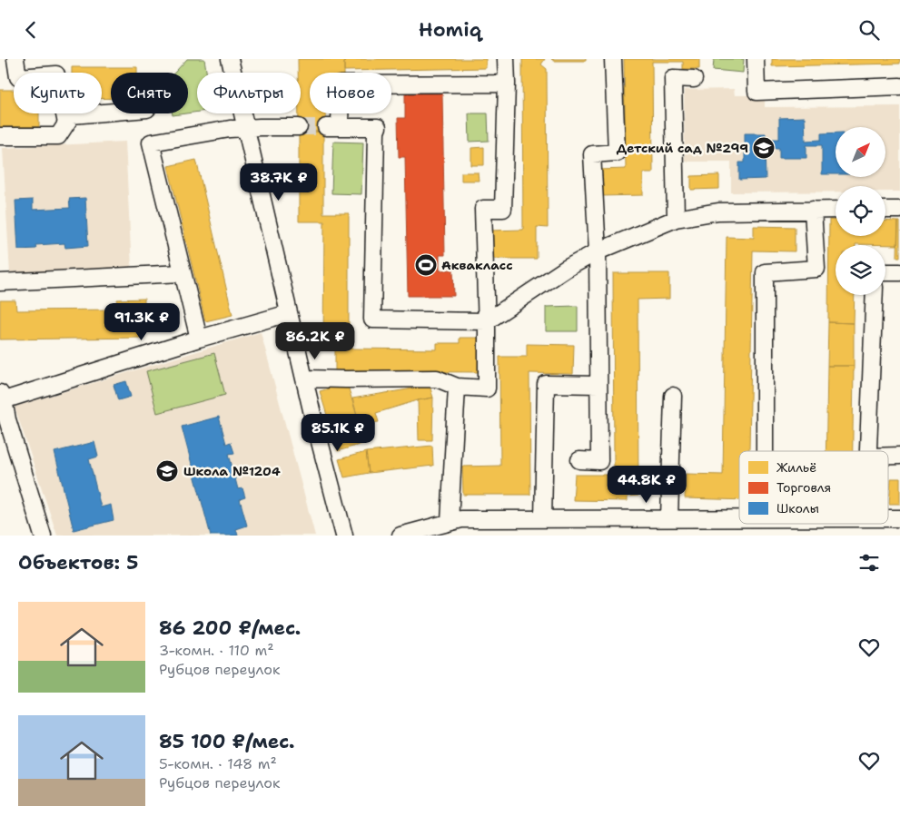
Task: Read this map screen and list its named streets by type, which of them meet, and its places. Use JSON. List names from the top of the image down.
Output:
{
  "places": {
    "school or university": ["Детский сад №299", "Школа №1204"],
    "sports": ["Аквакласс"]
  },
  "legend": ["Жильё", "Торговля", "Школы"],
  "north": "top right",
  "page": {
    "header": "Homiq",
    "chip": [
      "Купить",
      "Снять",
      "Фильтры",
      "Новое"
    ],
    "price": [
      "38.7K ₽",
      "91.3K ₽",
      "86.2K ₽",
      "85.1K ₽",
      "44.8K ₽"
    ],
    "heading": "Объектов: 5",
    "list": [
      {
        "name": "86 200 ₽/мес.",
        "note": "3-комн. · 110 m² · Рубцов переулок"
      },
      {
        "name": "85 100 ₽/мес.",
        "note": "5-комн. · 148 m² · Рубцов переулок"
      }
    ]
  }
}
